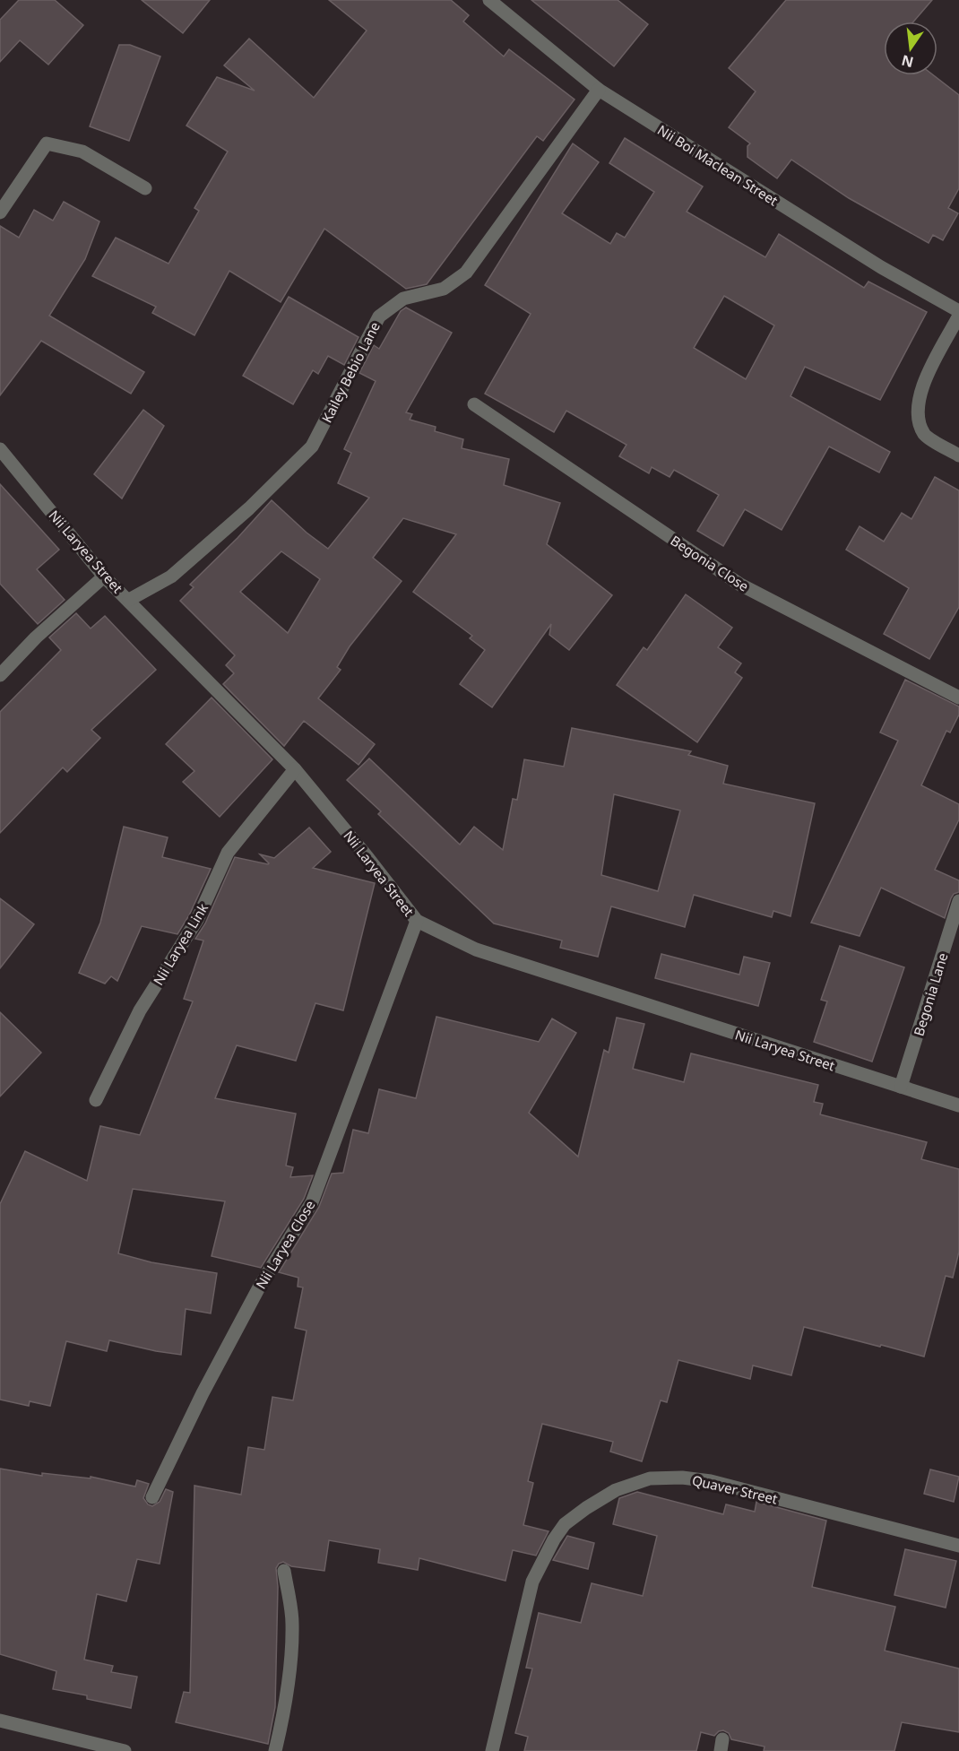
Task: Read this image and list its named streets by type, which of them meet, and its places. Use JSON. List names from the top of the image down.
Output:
{
  "streets": {
    "street": [
      "Nii Boi Maclean Street",
      "Kailey Bebio Lane",
      "Nii Laryea Street",
      "Begonia Close",
      "Nii Laryea Link",
      "Begonia Lane",
      "Nii Laryea Close",
      "Quaver Street"
    ]
  },
  "crossings": [
    ["Nii Boi Maclean Street", "Kailey Bebio Lane"],
    ["Kailey Bebio Lane", "Nii Laryea Street"],
    ["Nii Laryea Street", "Nii Laryea Link"],
    ["Nii Laryea Street", "Begonia Lane"],
    ["Nii Laryea Street", "Nii Laryea Close"]
  ],
  "north": "bottom"
}
